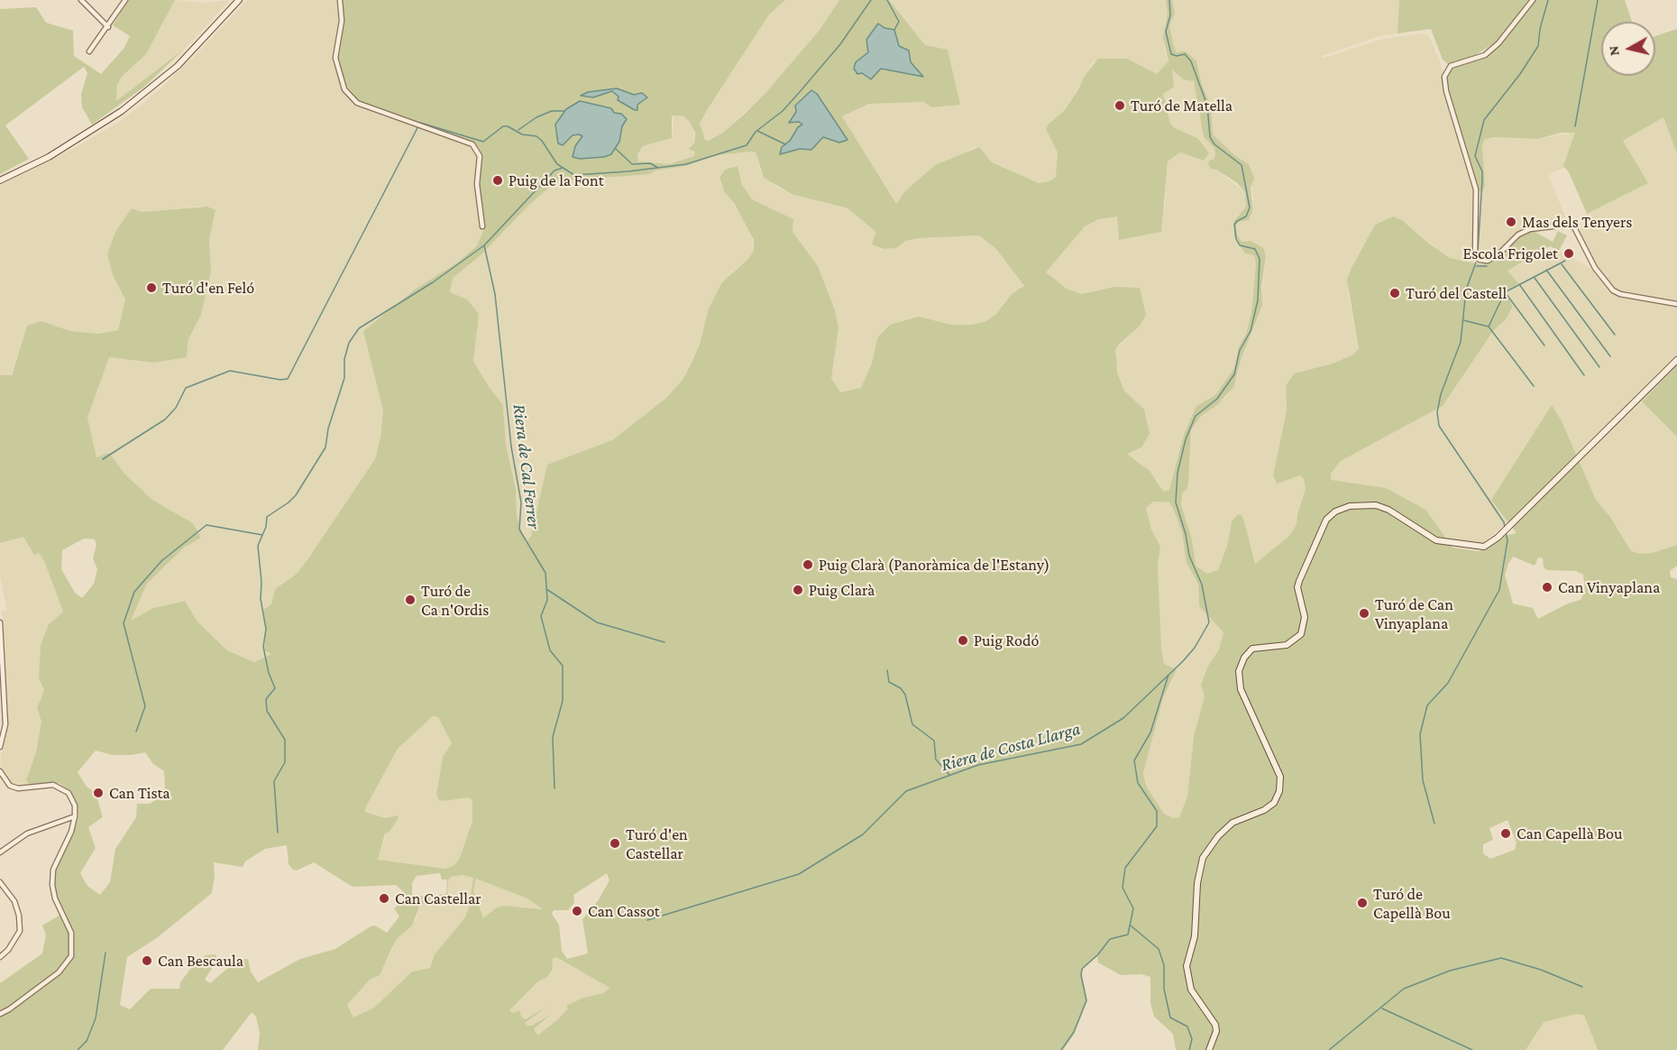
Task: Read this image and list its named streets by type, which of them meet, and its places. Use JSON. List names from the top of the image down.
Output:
{
  "water": ["Riera de Cal Ferrer", "Riera de Costa Llarga"],
  "places": [
    "Turó de Matella",
    "Puig de la Font",
    "Mas dels Tenyers",
    "Escola Frigolet",
    "Turó d'en Feló",
    "Turó del Castell",
    "Puig Clarà (Panoràmica de l'Estany)",
    "Can Vinyaplana",
    "Puig Clarà",
    "Turó de Ca n'Ordis",
    "Turó de Can Vinyaplana",
    "Puig Rodó",
    "Can Tista",
    "Can Capellà Bou",
    "Turó d'en Castellar",
    "Can Castellar",
    "Turó de Capellà Bou",
    "Can Cassot",
    "Can Bescaula"
  ],
  "north": "left"
}
